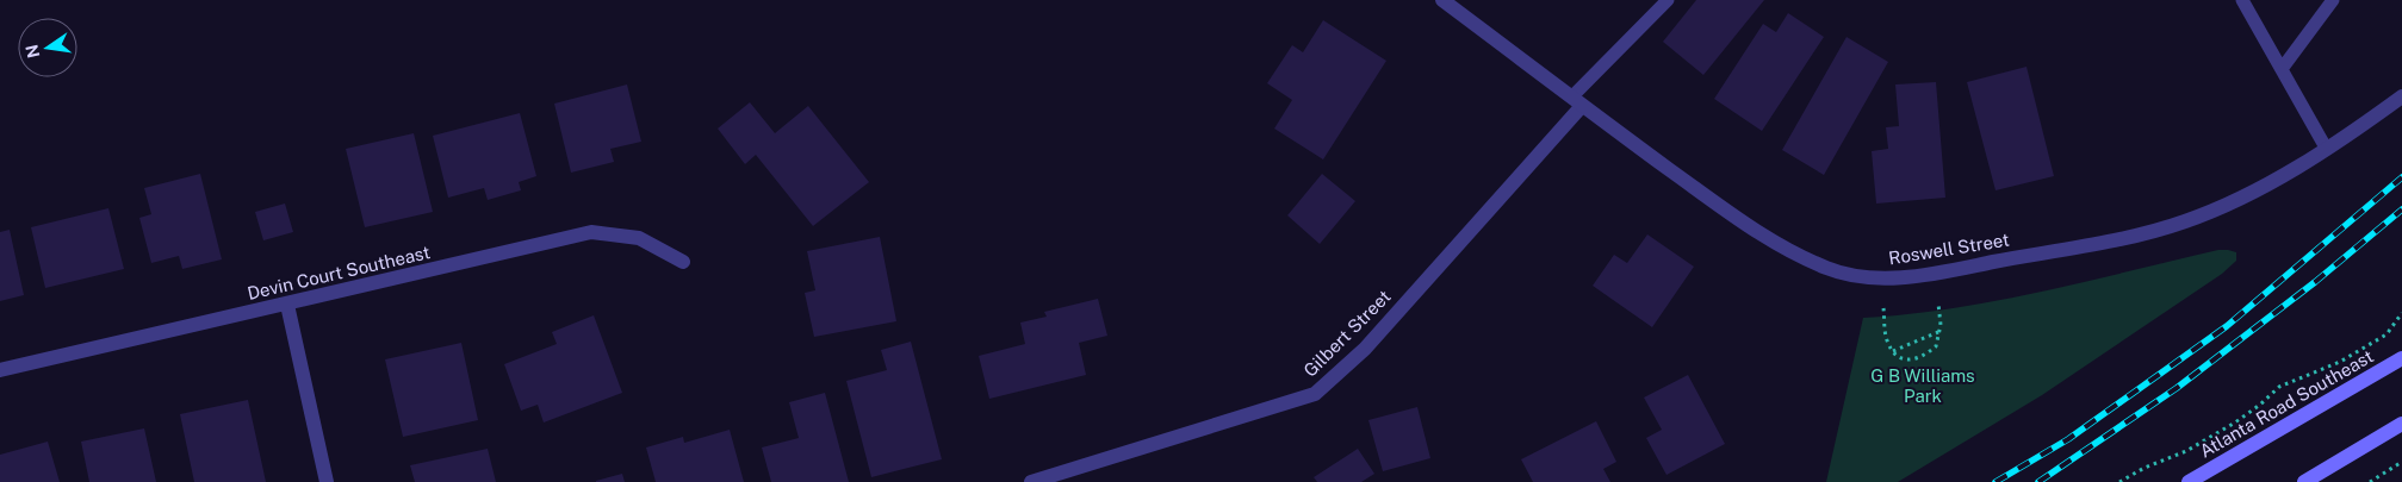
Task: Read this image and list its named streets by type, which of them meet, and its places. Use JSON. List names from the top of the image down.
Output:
{
  "streets": {
    "main road": ["Atlanta Road Southeast"],
    "street": ["Roswell Street", "Devin Court Southeast", "Gilbert Street"]
  },
  "crossings": [
    ["Roswell Street", "Gilbert Street"]
  ],
  "parks": ["G B Williams Park"],
  "north": "left"
}
